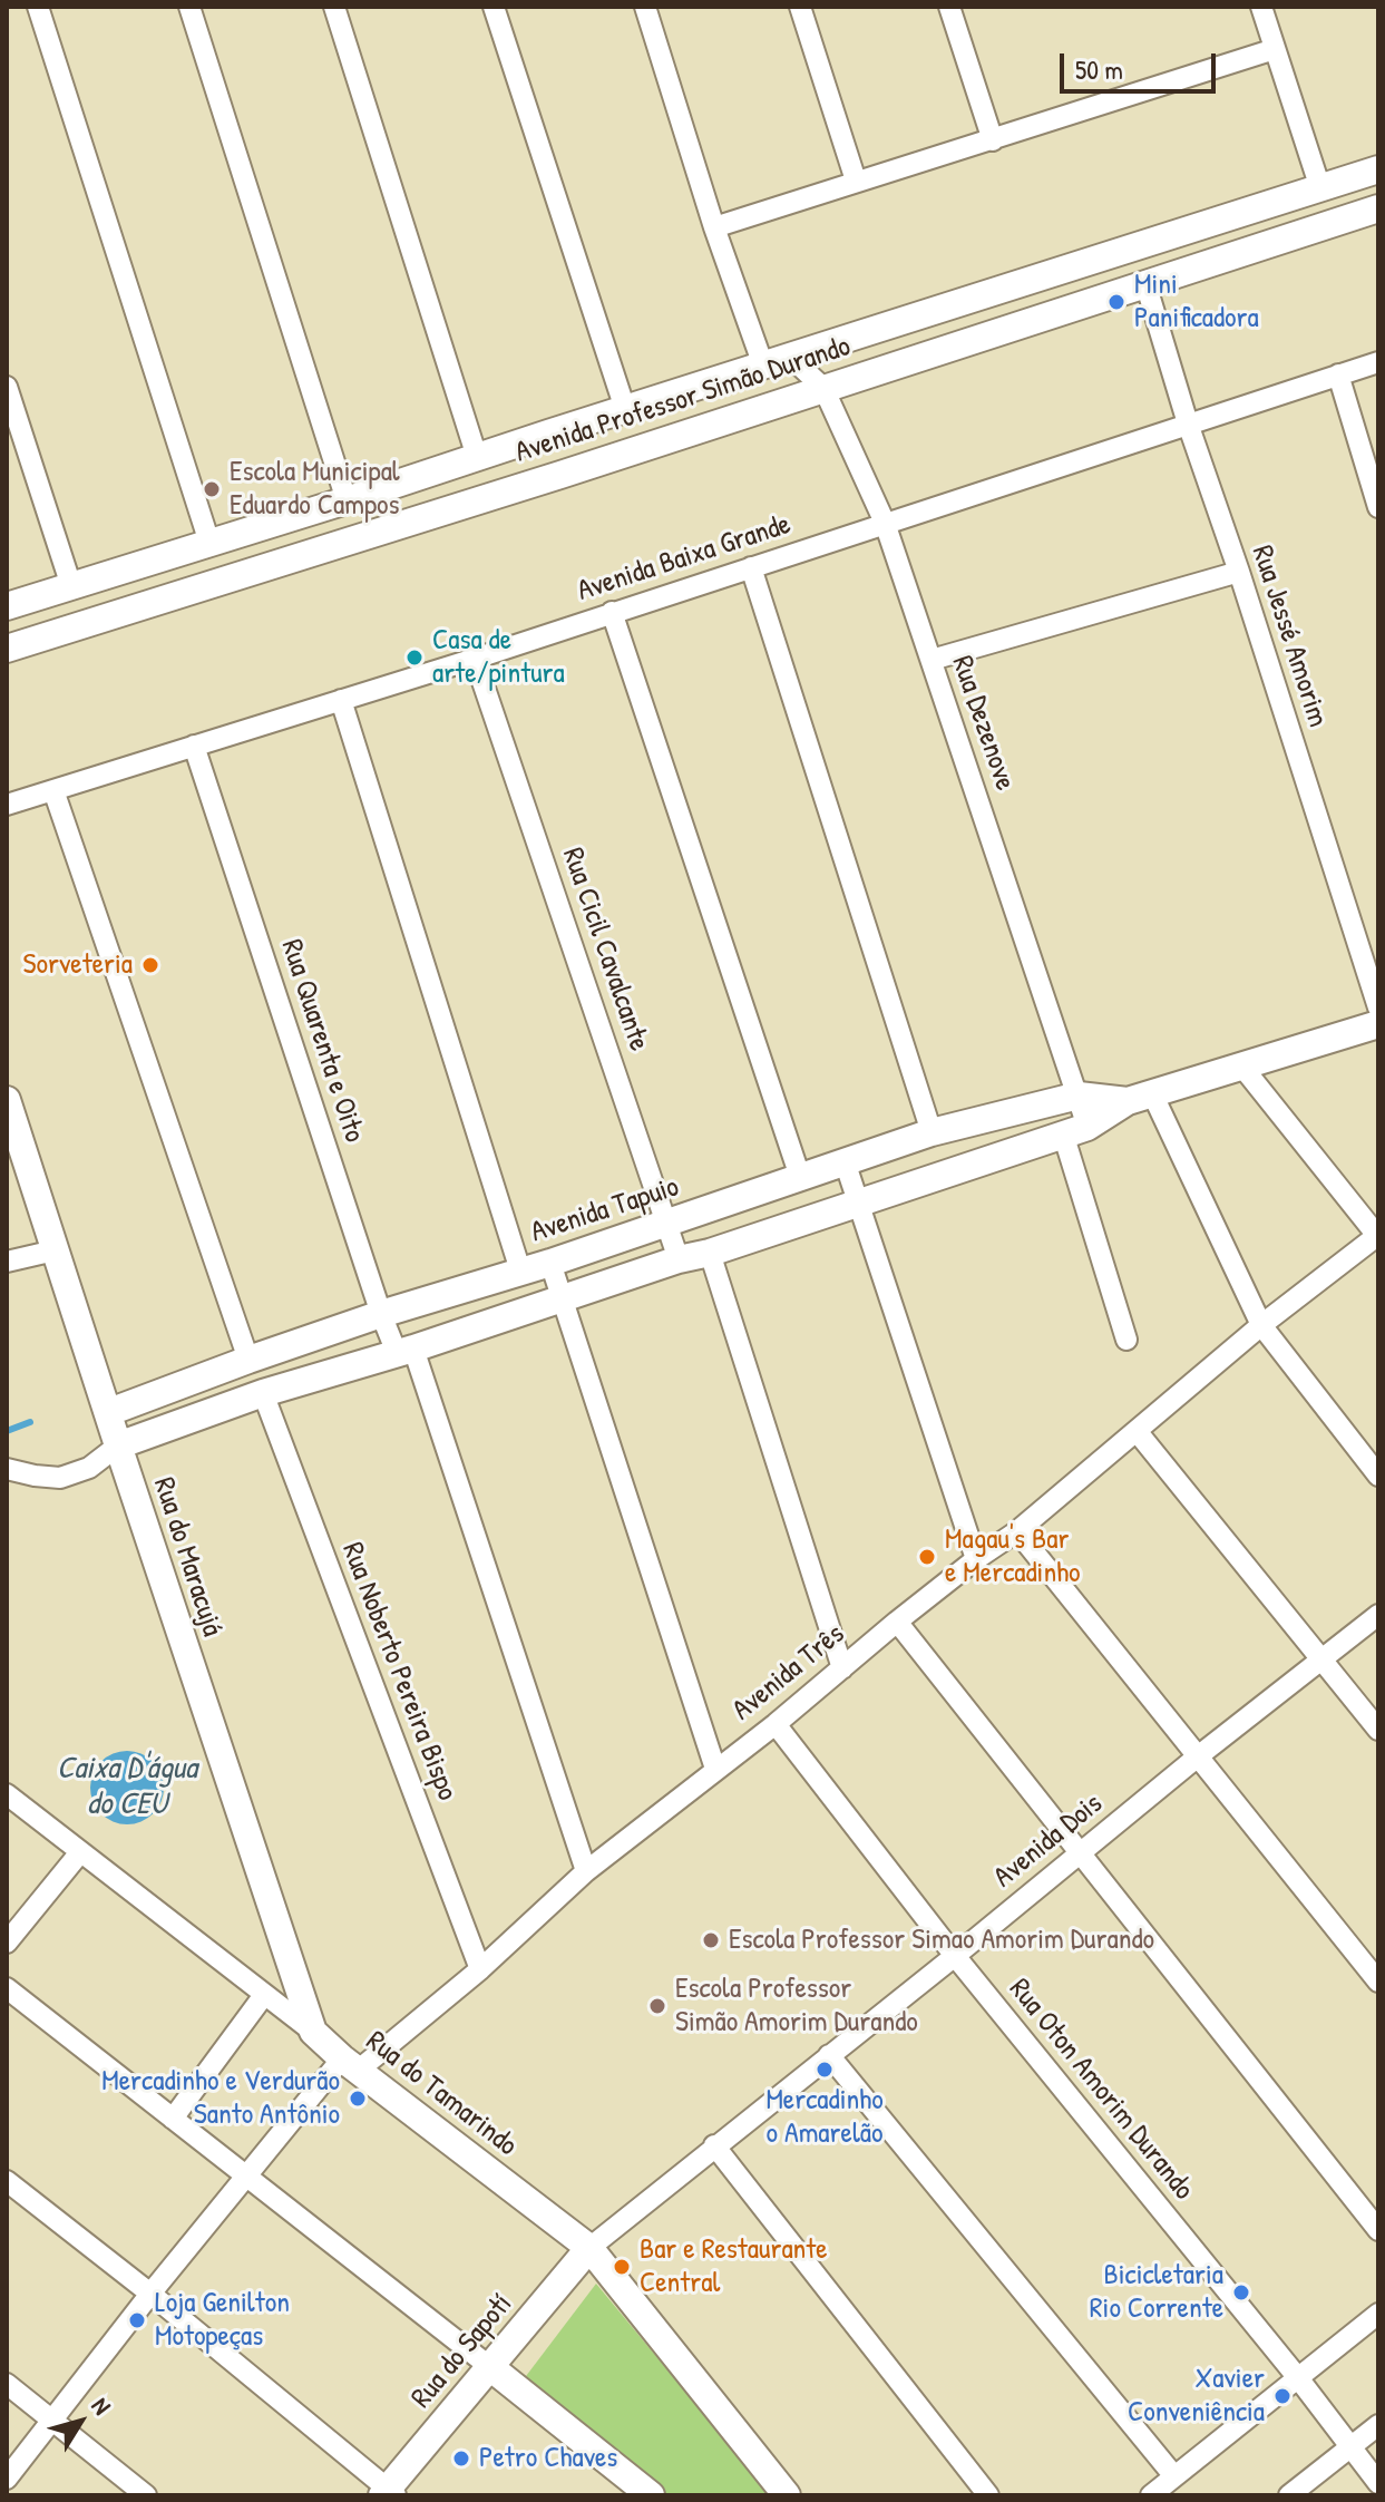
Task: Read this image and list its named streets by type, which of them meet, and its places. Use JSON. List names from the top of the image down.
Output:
{
  "streets": {
    "street": [
      "Avenida Professor Simão Durando",
      "Avenida Baixa Grande",
      "Rua Jessé Amorim",
      "Rua Dezenove",
      "Rua Cicil Cavalcante",
      "Rua Quarenta e Oito",
      "Avenida Tapuio",
      "Rua do Maracujá",
      "Rua Noberto Pereira Bispo",
      "Avenida Três",
      "Avenida Dois",
      "Rua Oton Amorim Durando",
      "Rua do Tamarindo",
      "Rua do Sapotí"
    ]
  },
  "crossings": [
    ["Avenida Professor Simão Durando", "Rua Jessé Amorim"],
    ["Avenida Professor Simão Durando", "Rua Dezenove"],
    ["Avenida Baixa Grande", "Rua Jessé Amorim"],
    ["Avenida Baixa Grande", "Rua Dezenove"],
    ["Avenida Baixa Grande", "Rua Cicil Cavalcante"],
    ["Avenida Baixa Grande", "Rua Quarenta e Oito"],
    ["Rua Dezenove", "Avenida Tapuio"],
    ["Rua Cicil Cavalcante", "Avenida Tapuio"],
    ["Rua Quarenta e Oito", "Avenida Tapuio"],
    ["Rua Quarenta e Oito", "Avenida Três"],
    ["Avenida Tapuio", "Rua do Maracujá"],
    ["Avenida Tapuio", "Rua Noberto Pereira Bispo"],
    ["Rua do Maracujá", "Rua do Tamarindo"],
    ["Rua Noberto Pereira Bispo", "Avenida Três"],
    ["Avenida Três", "Rua Oton Amorim Durando"],
    ["Avenida Três", "Rua do Tamarindo"],
    ["Avenida Dois", "Rua Oton Amorim Durando"],
    ["Avenida Dois", "Rua do Tamarindo"],
    ["Avenida Dois", "Rua do Sapotí"],
    ["Rua do Tamarindo", "Rua do Sapotí"]
  ],
  "water": ["Caixa D'água do CEU"],
  "places": [
    "Mini Panificadora",
    "Escola Municipal Eduardo Campos",
    "Casa de arte/pintura",
    "Sorveteria",
    "Magau's Bar e Mercadinho",
    "Escola Professor Simao Amorim Durando",
    "Escola Professor Simão Amorim Durando",
    "Mercadinho o Amarelão",
    "Mercadinho e Verdurão Santo Antônio",
    "Bar e Restaurante Central",
    "Bicicletaria Rio Corrente",
    "Loja Genilton Motopeças",
    "Xavier Conveniência",
    "Petro Chaves"
  ],
  "scale_bar": "50 m",
  "north": "top right"
}
